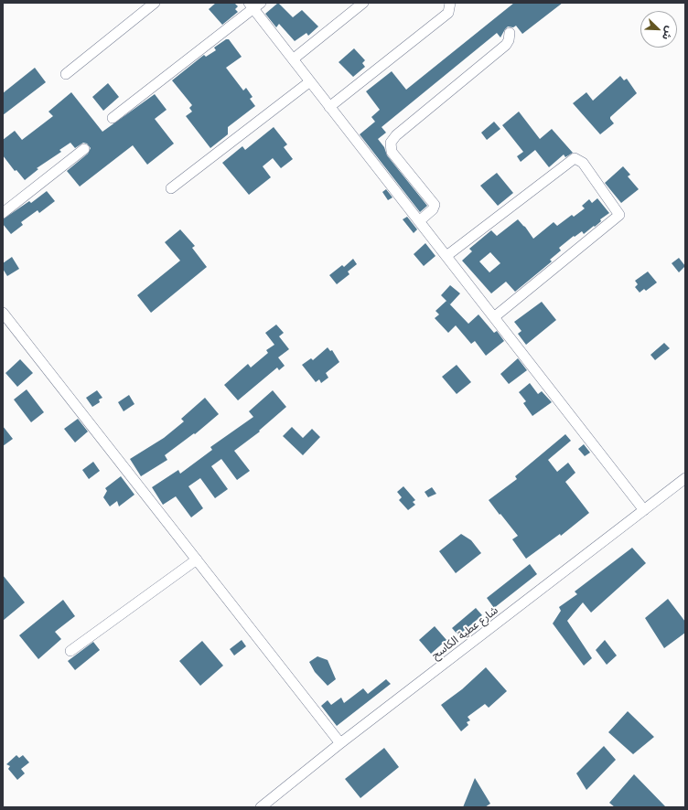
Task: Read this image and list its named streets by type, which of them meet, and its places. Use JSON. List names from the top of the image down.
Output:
{
  "streets": {
    "street": ["شارع عطية الكاسح"]
  },
  "north": "bottom right"
}
